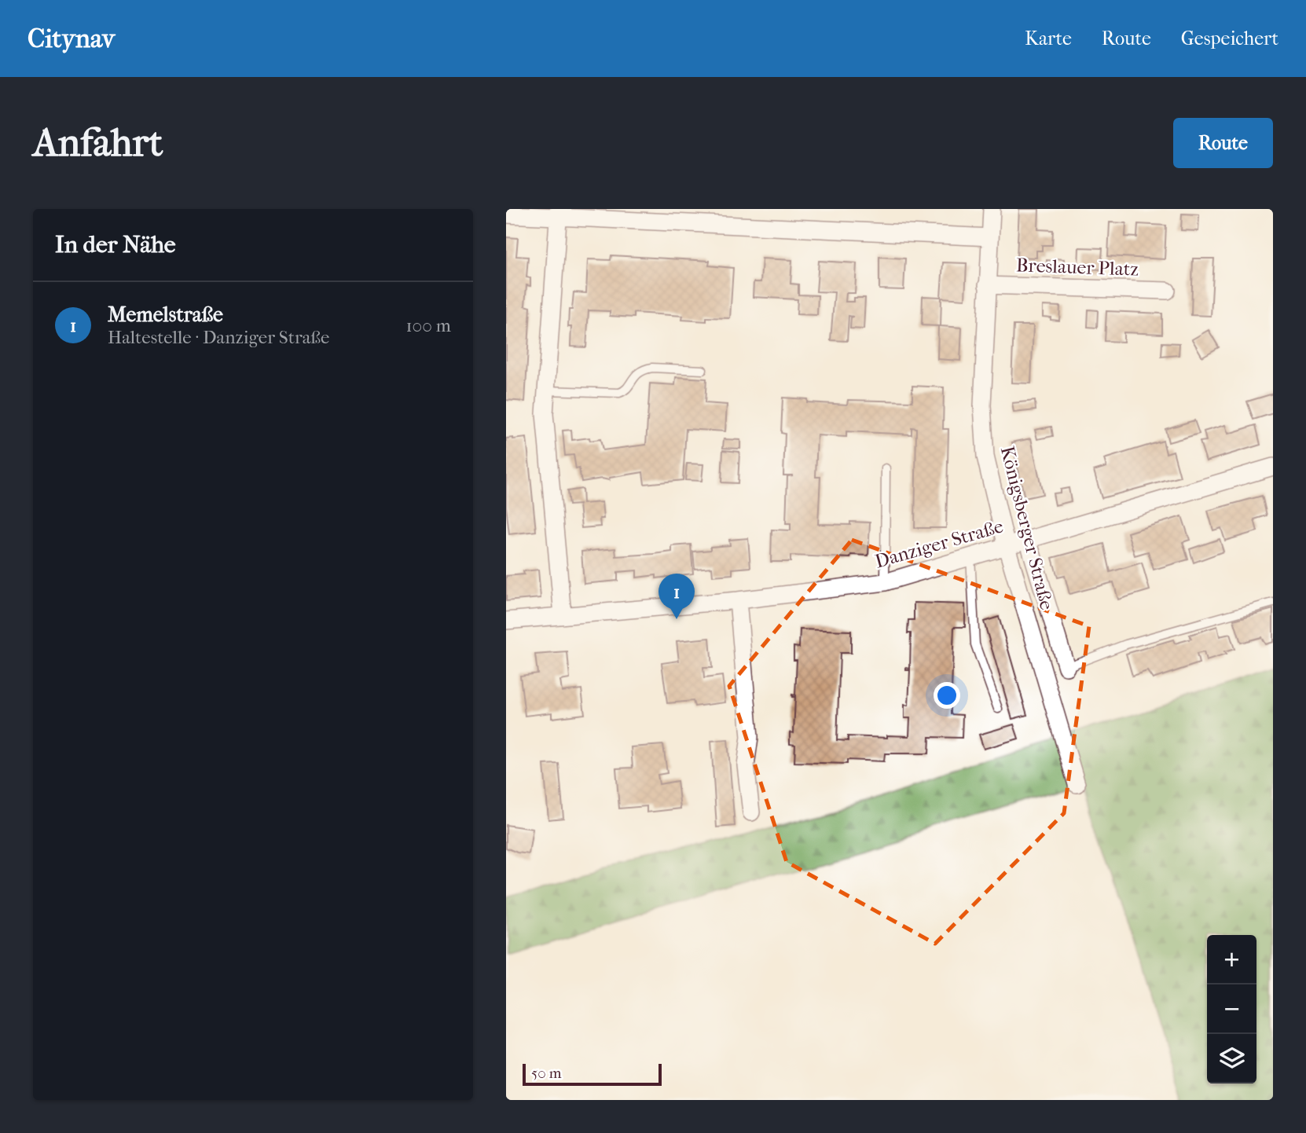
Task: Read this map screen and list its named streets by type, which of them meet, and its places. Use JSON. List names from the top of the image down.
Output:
{
  "streets": {
    "street": ["Breslauer Platz", "Königsberger Straße", "Danziger Straße"]
  },
  "crossings": [
    ["Breslauer Platz", "Königsberger Straße"],
    ["Königsberger Straße", "Danziger Straße"]
  ],
  "scale_bar": "50 m",
  "page": {
    "header": "Citynav",
    "nav": ["Karte", "Route", "Gespeichert"],
    "buttons": "Route",
    "title": "Anfahrt",
    "heading": "In der Nähe",
    "list": [
      {
        "mark": "1",
        "name": "Memelstraße",
        "note": "Haltestelle · Danziger Straße",
        "value": "100 m"
      }
    ],
    "pins": "1",
    "map_buttons": ["+", "−"],
    "scale": "50 m"
  }
}
